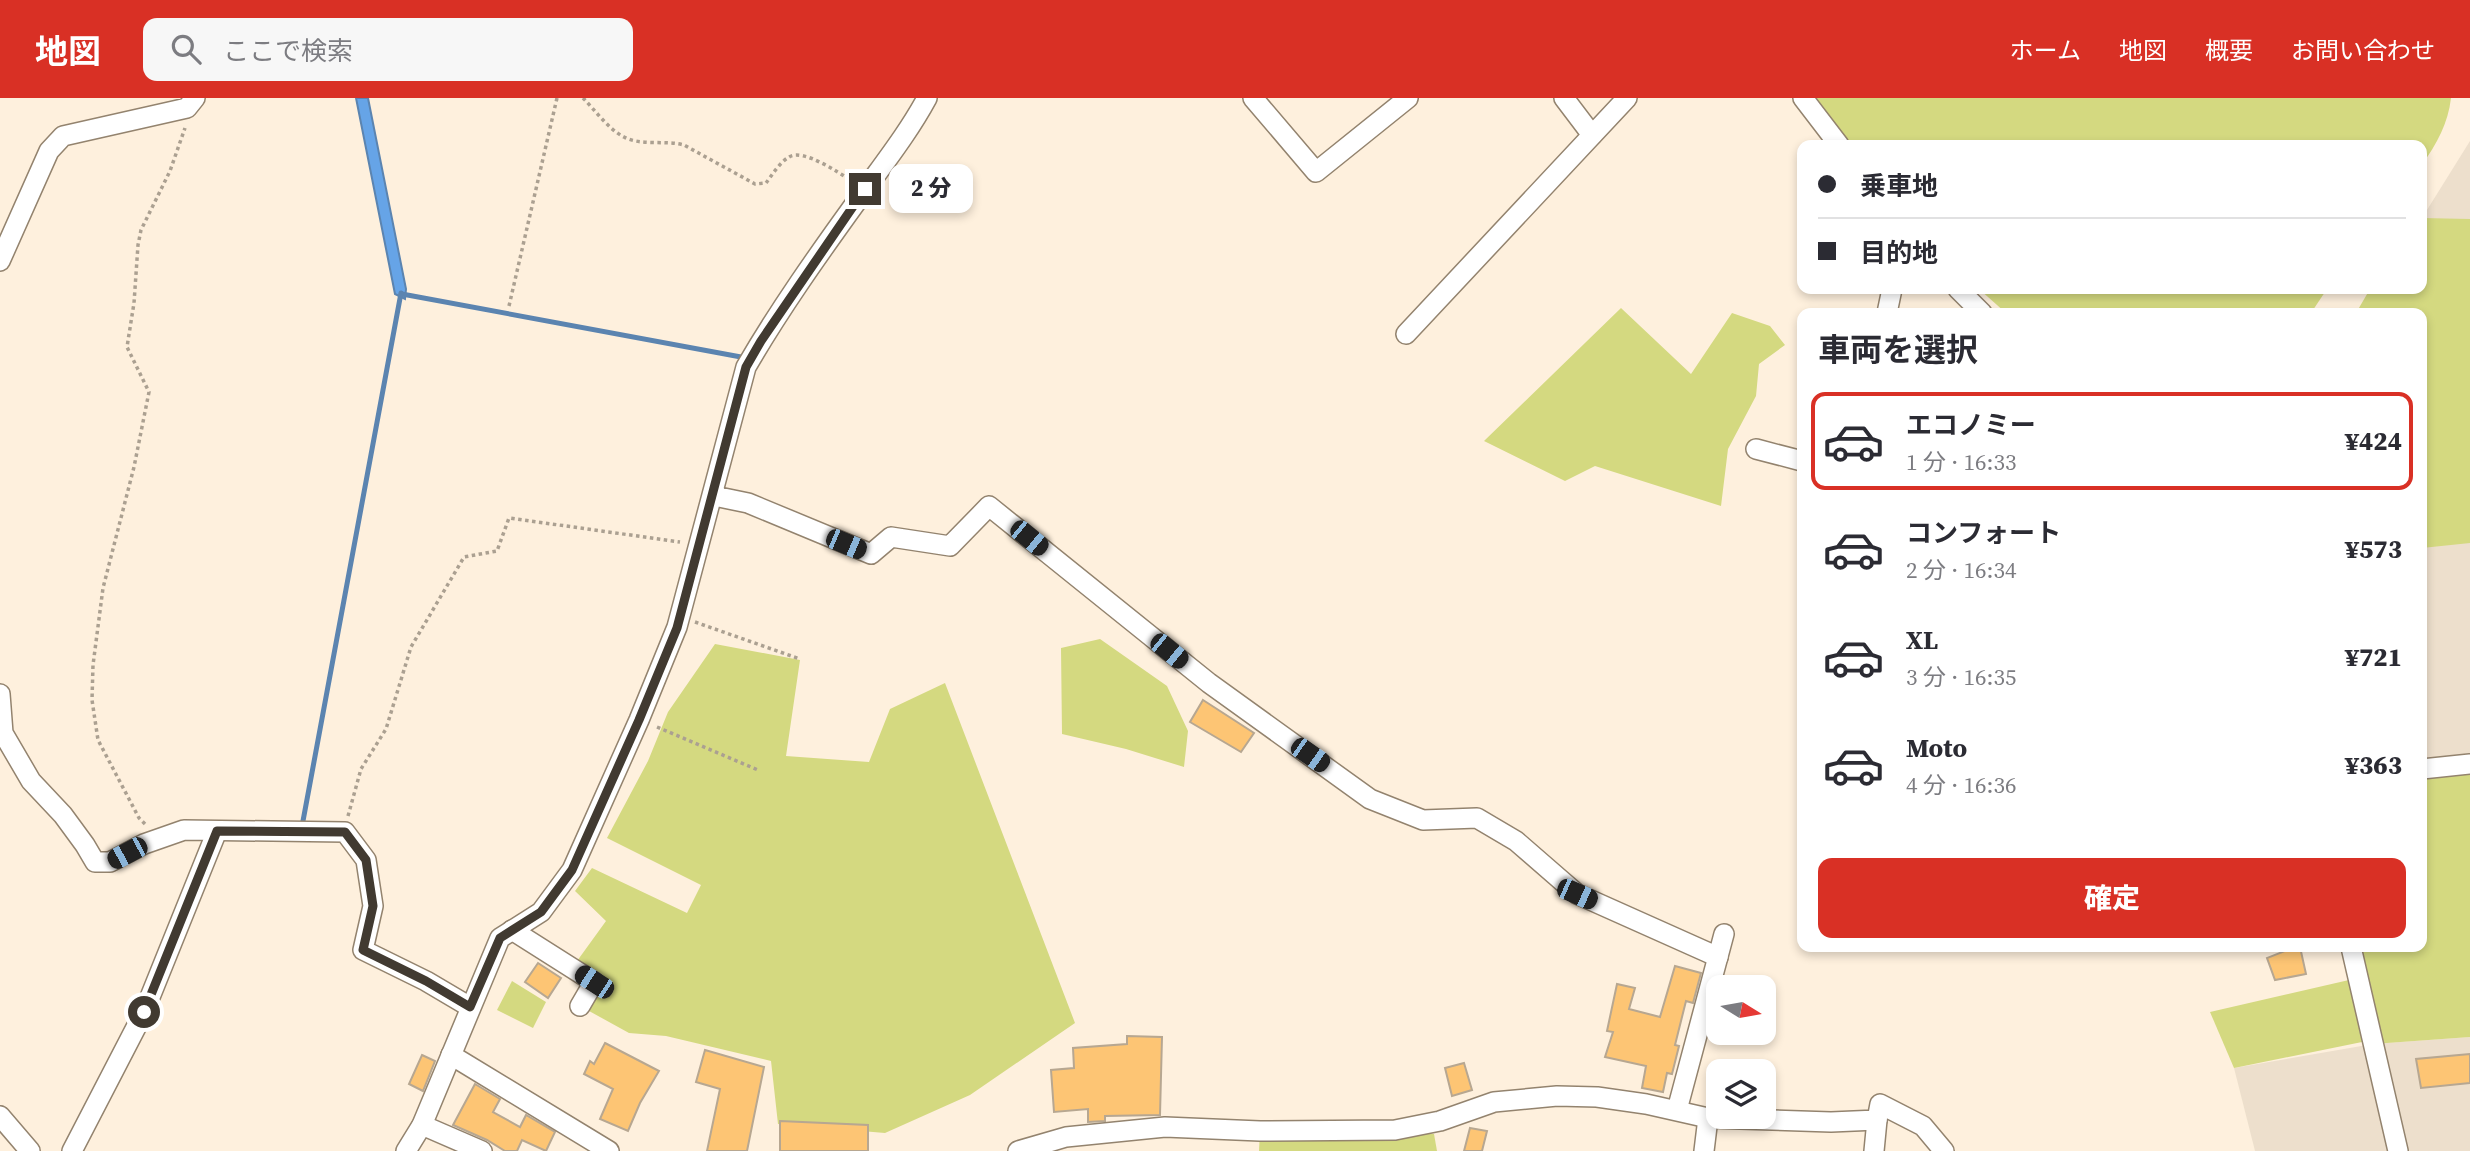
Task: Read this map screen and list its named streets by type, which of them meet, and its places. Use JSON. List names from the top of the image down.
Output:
{
  "north": "right",
  "page": {
    "header": "地図",
    "search": "ここで検索",
    "nav": [
      "ホーム",
      "地図",
      "概要",
      "お問い合わせ"
    ],
    "banner": ["乗車地", "目的地"],
    "bubble": "2 分",
    "heading": "車両を選択",
    "list": [
      {
        "name": "エコノミー",
        "note": "1 分 · 16:33",
        "value": "¥424"
      },
      {
        "name": "コンフォート",
        "note": "2 分 · 16:34",
        "value": "¥573"
      },
      {
        "name": "XL",
        "note": "3 分 · 16:35",
        "value": "¥721"
      },
      {
        "name": "Moto",
        "note": "4 分 · 16:36",
        "value": "¥363"
      }
    ],
    "buttons": "確定"
  }
}
